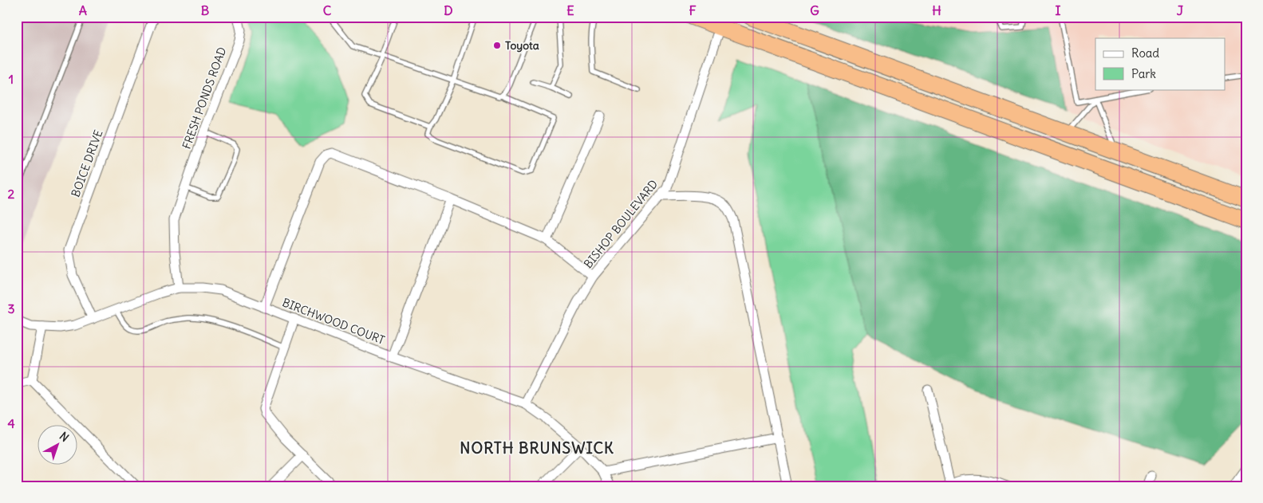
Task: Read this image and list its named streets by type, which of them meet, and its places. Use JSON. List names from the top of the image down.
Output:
{
  "streets": {
    "street": [
      "FRESH PONDS ROAD",
      "BOICE DRIVE",
      "BISHOP BOULEVARD",
      "BIRCHWOOD COURT"
    ]
  },
  "crossings": [
    ["BOICE DRIVE", "BIRCHWOOD COURT"],
    ["BISHOP BOULEVARD", "BIRCHWOOD COURT"]
  ],
  "districts": ["NORTH BRUNSWICK"],
  "places": ["Toyota"],
  "legend": ["Road", "Park"],
  "north": "top right",
  "grid": {
    "columns": [
      "A",
      "B",
      "C",
      "D",
      "E",
      "F",
      "G",
      "H",
      "I",
      "J"
    ],
    "rows": [
      "1",
      "2",
      "3",
      "4"
    ]
  }
}
